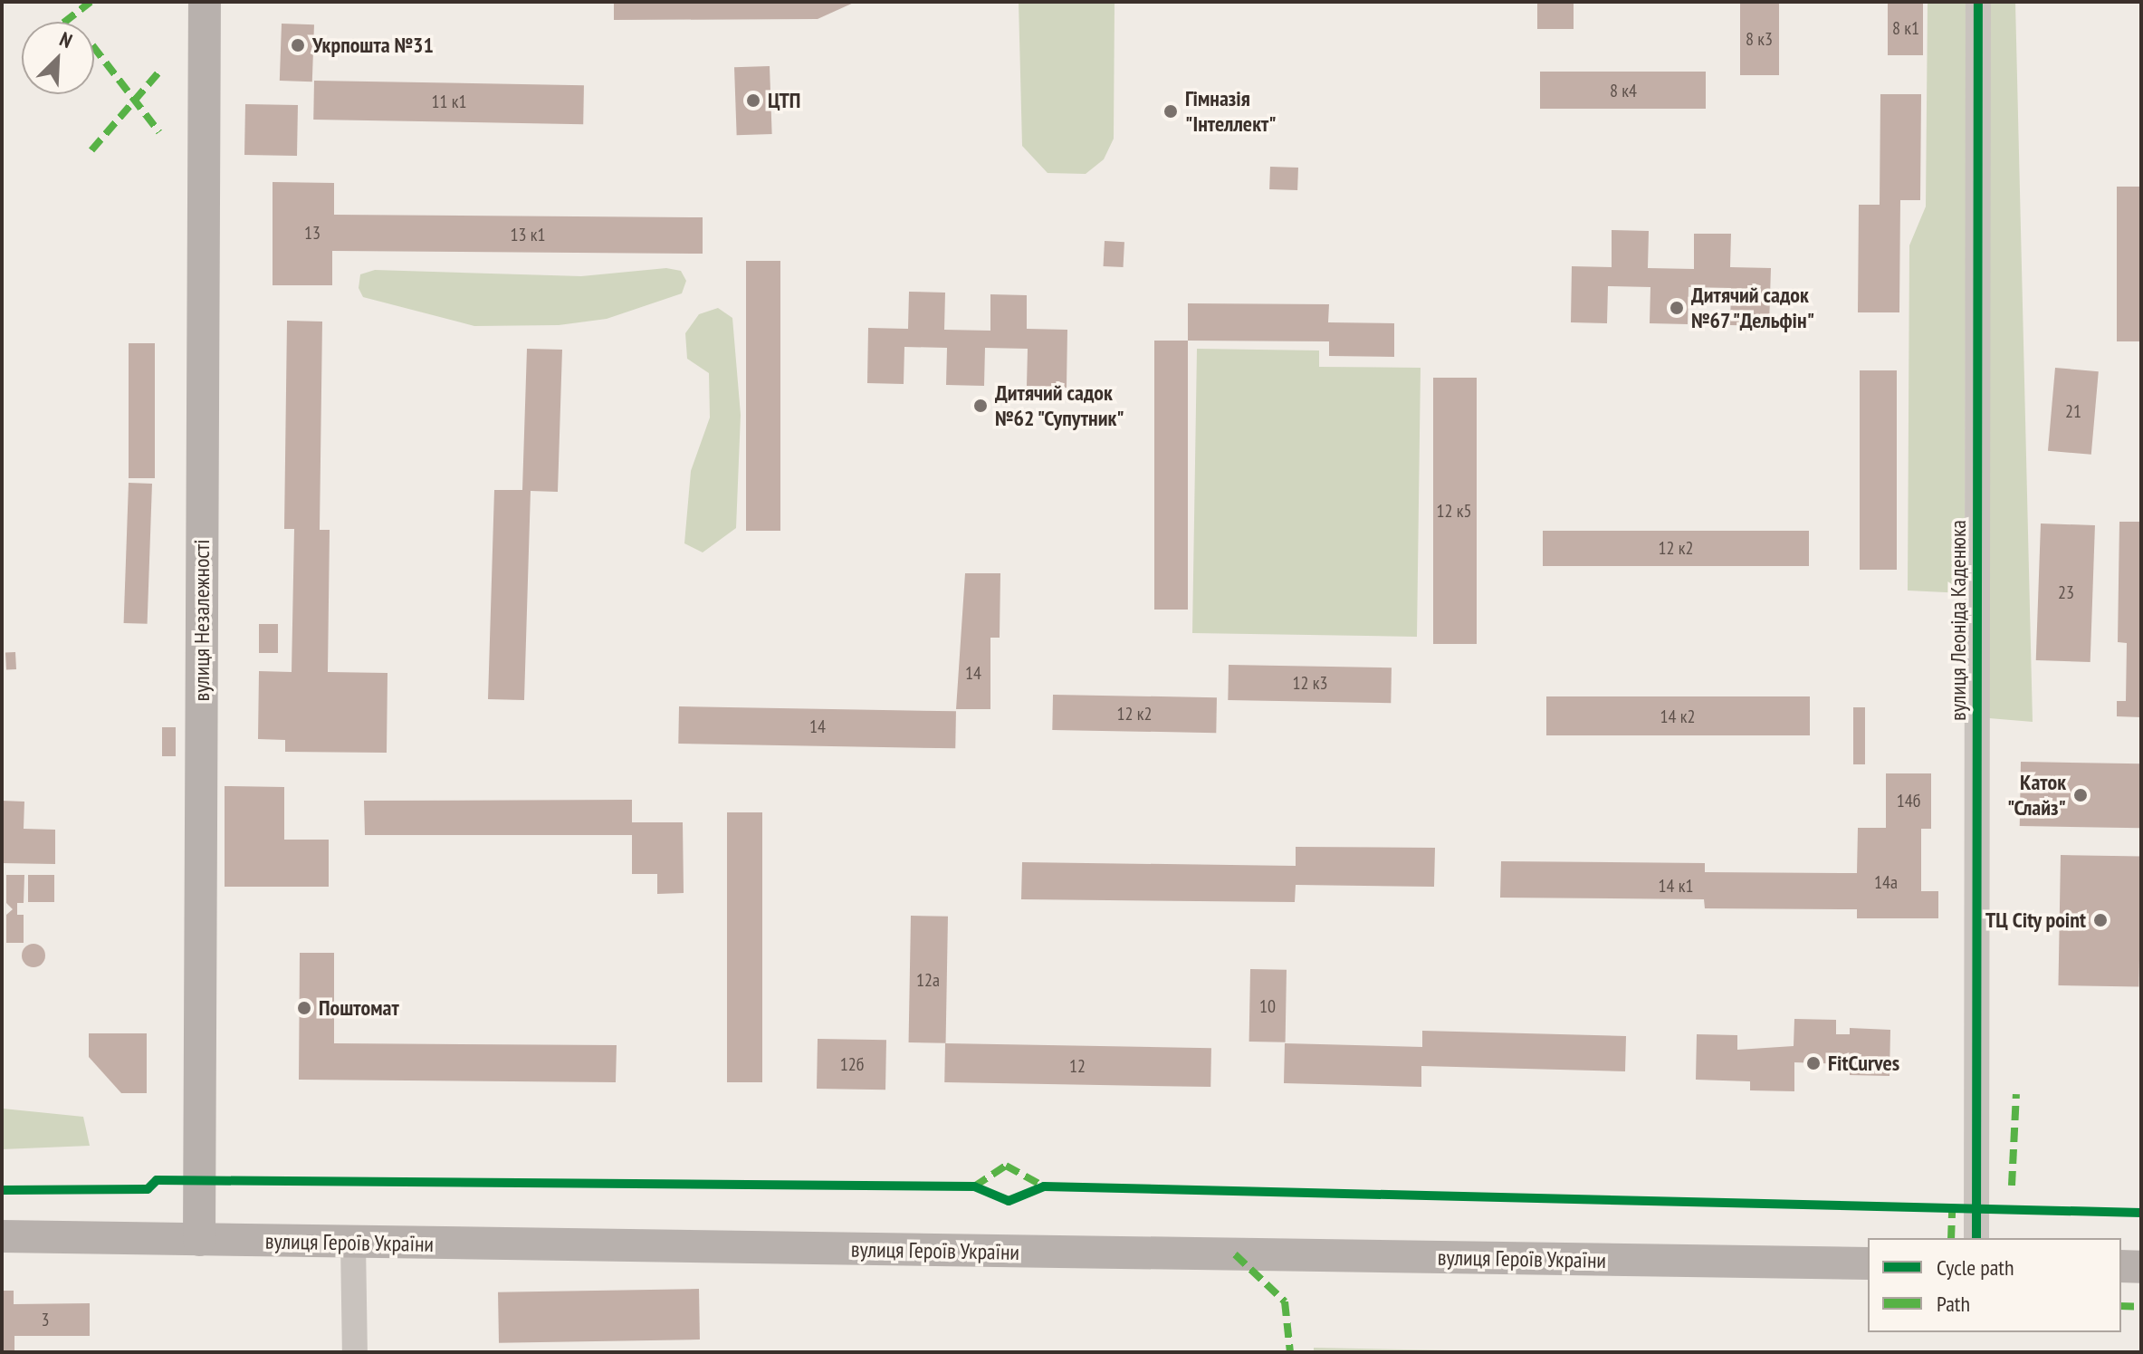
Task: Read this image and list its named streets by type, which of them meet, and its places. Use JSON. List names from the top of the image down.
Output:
{
  "streets": {
    "main road": ["вулиця Незалежності", "вулиця Героїв України"],
    "street": ["вулиця Леоніда Каденюка"]
  },
  "crossings": [
    ["вулиця Незалежності", "вулиця Героїв України"]
  ],
  "places": [
    "Укрпошта №31",
    "ЦТП",
    "Гімназія \"Інтеллект\"",
    "Дитячий садок №67 \"Дельфін\"",
    "Дитячий садок №62 \"Супутник\"",
    "Каток \"Слайз\"",
    "ТЦ City point",
    "Поштомат",
    "FitCurves"
  ],
  "house_numbers": [
    "8 к1",
    "8 к3",
    "8 к4",
    "11 к1",
    "13",
    "13 к1",
    "21",
    "12 к5",
    "12 к2",
    "23",
    "14",
    "12 к3",
    "12 к2",
    "14 к2",
    "14",
    "14б",
    "14а",
    "14 к1",
    "12а",
    "10",
    "12б",
    "12",
    "3"
  ],
  "legend": ["Cycle path", "Path"],
  "north": "top right"
}
